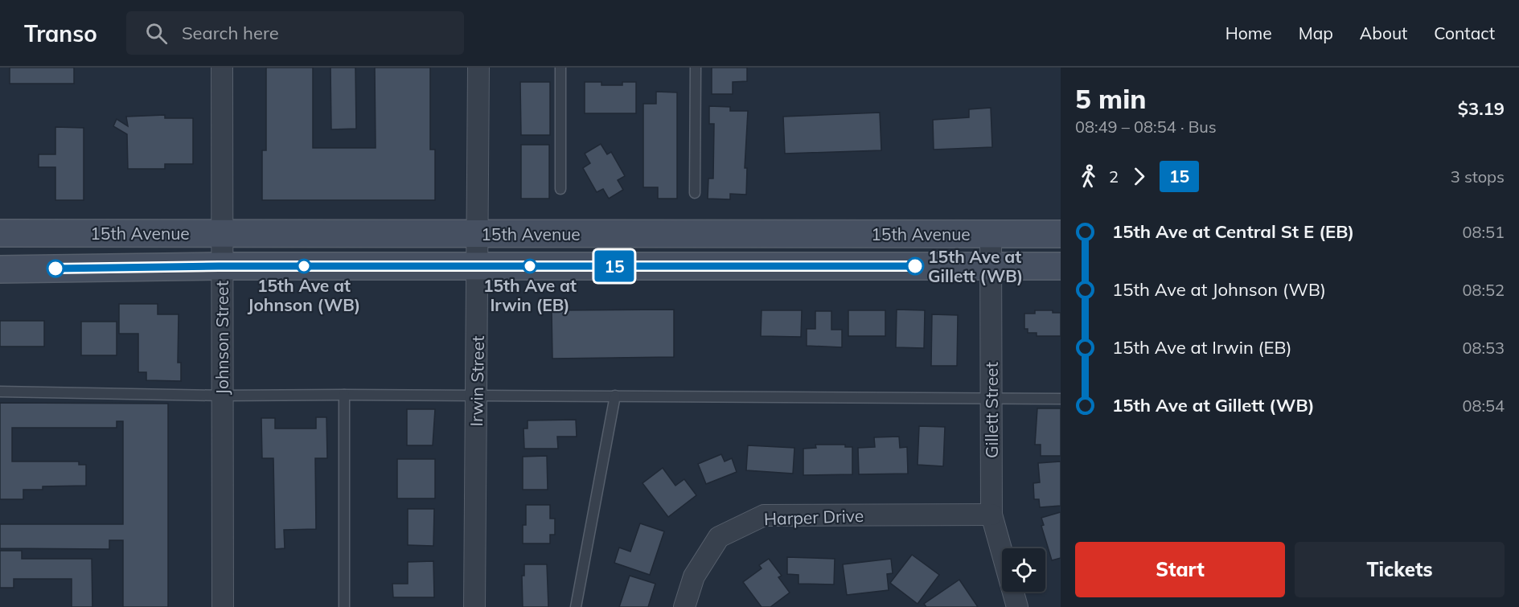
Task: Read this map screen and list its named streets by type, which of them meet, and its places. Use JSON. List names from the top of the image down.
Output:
{
  "streets": {
    "main road": ["15th Avenue"],
    "street": [
      "Johnson Street",
      "Irwin Street",
      "Gillett Street",
      "Harper Drive"
    ]
  },
  "crossings": [
    ["15th Avenue", "Johnson Street"],
    ["15th Avenue", "Irwin Street"],
    ["15th Avenue", "Gillett Street"],
    ["Gillett Street", "Harper Drive"]
  ],
  "places": ["15th Ave at Johnson (WB)", "15th Ave at Irwin (EB)", "15th Ave at Gillett (WB)"],
  "lines": ["bus line 15"],
  "page": {
    "header": "Transo",
    "search": "Search here",
    "nav": [
      "Home",
      "Map",
      "About",
      "Contact"
    ],
    "on_map": "15",
    "heading": ["5 min", "08:49 – 08:54 · Bus", "$3.19"],
    "legs": ["2", "15", "3 stops"],
    "list": [
      {
        "name": "15th Ave at Central St E (EB)",
        "value": "08:51"
      },
      {
        "name": "15th Ave at Johnson (WB)",
        "value": "08:52"
      },
      {
        "name": "15th Ave at Irwin (EB)",
        "value": "08:53"
      },
      {
        "name": "15th Ave at Gillett (WB)",
        "value": "08:54"
      }
    ],
    "buttons": ["Start", "Tickets"]
  }
}
